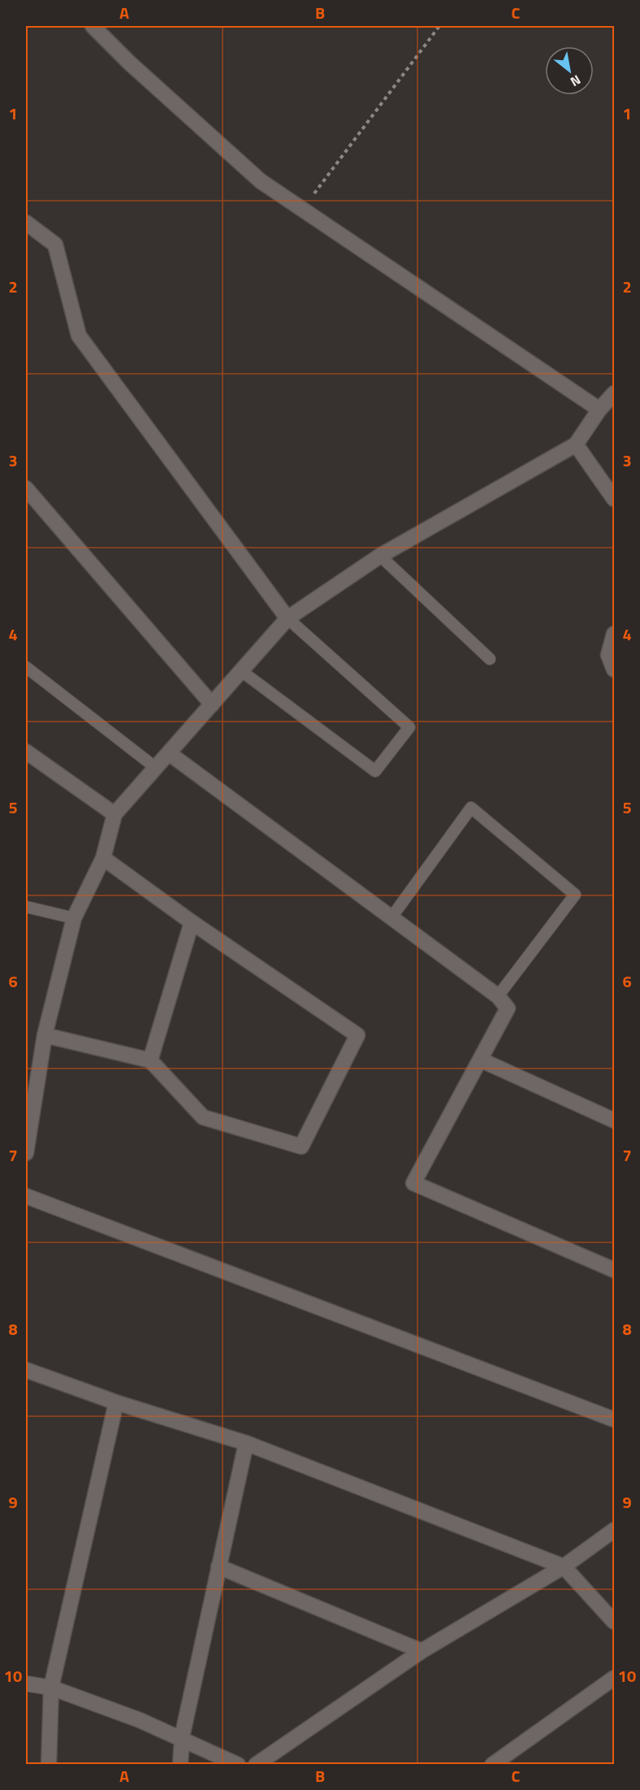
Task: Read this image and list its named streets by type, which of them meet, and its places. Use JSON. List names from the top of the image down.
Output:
{
  "north": "bottom right",
  "grid": {
    "columns": ["A", "B", "C"],
    "rows": [
      "1",
      "2",
      "3",
      "4",
      "5",
      "6",
      "7",
      "8",
      "9",
      "10"
    ]
  }
}
